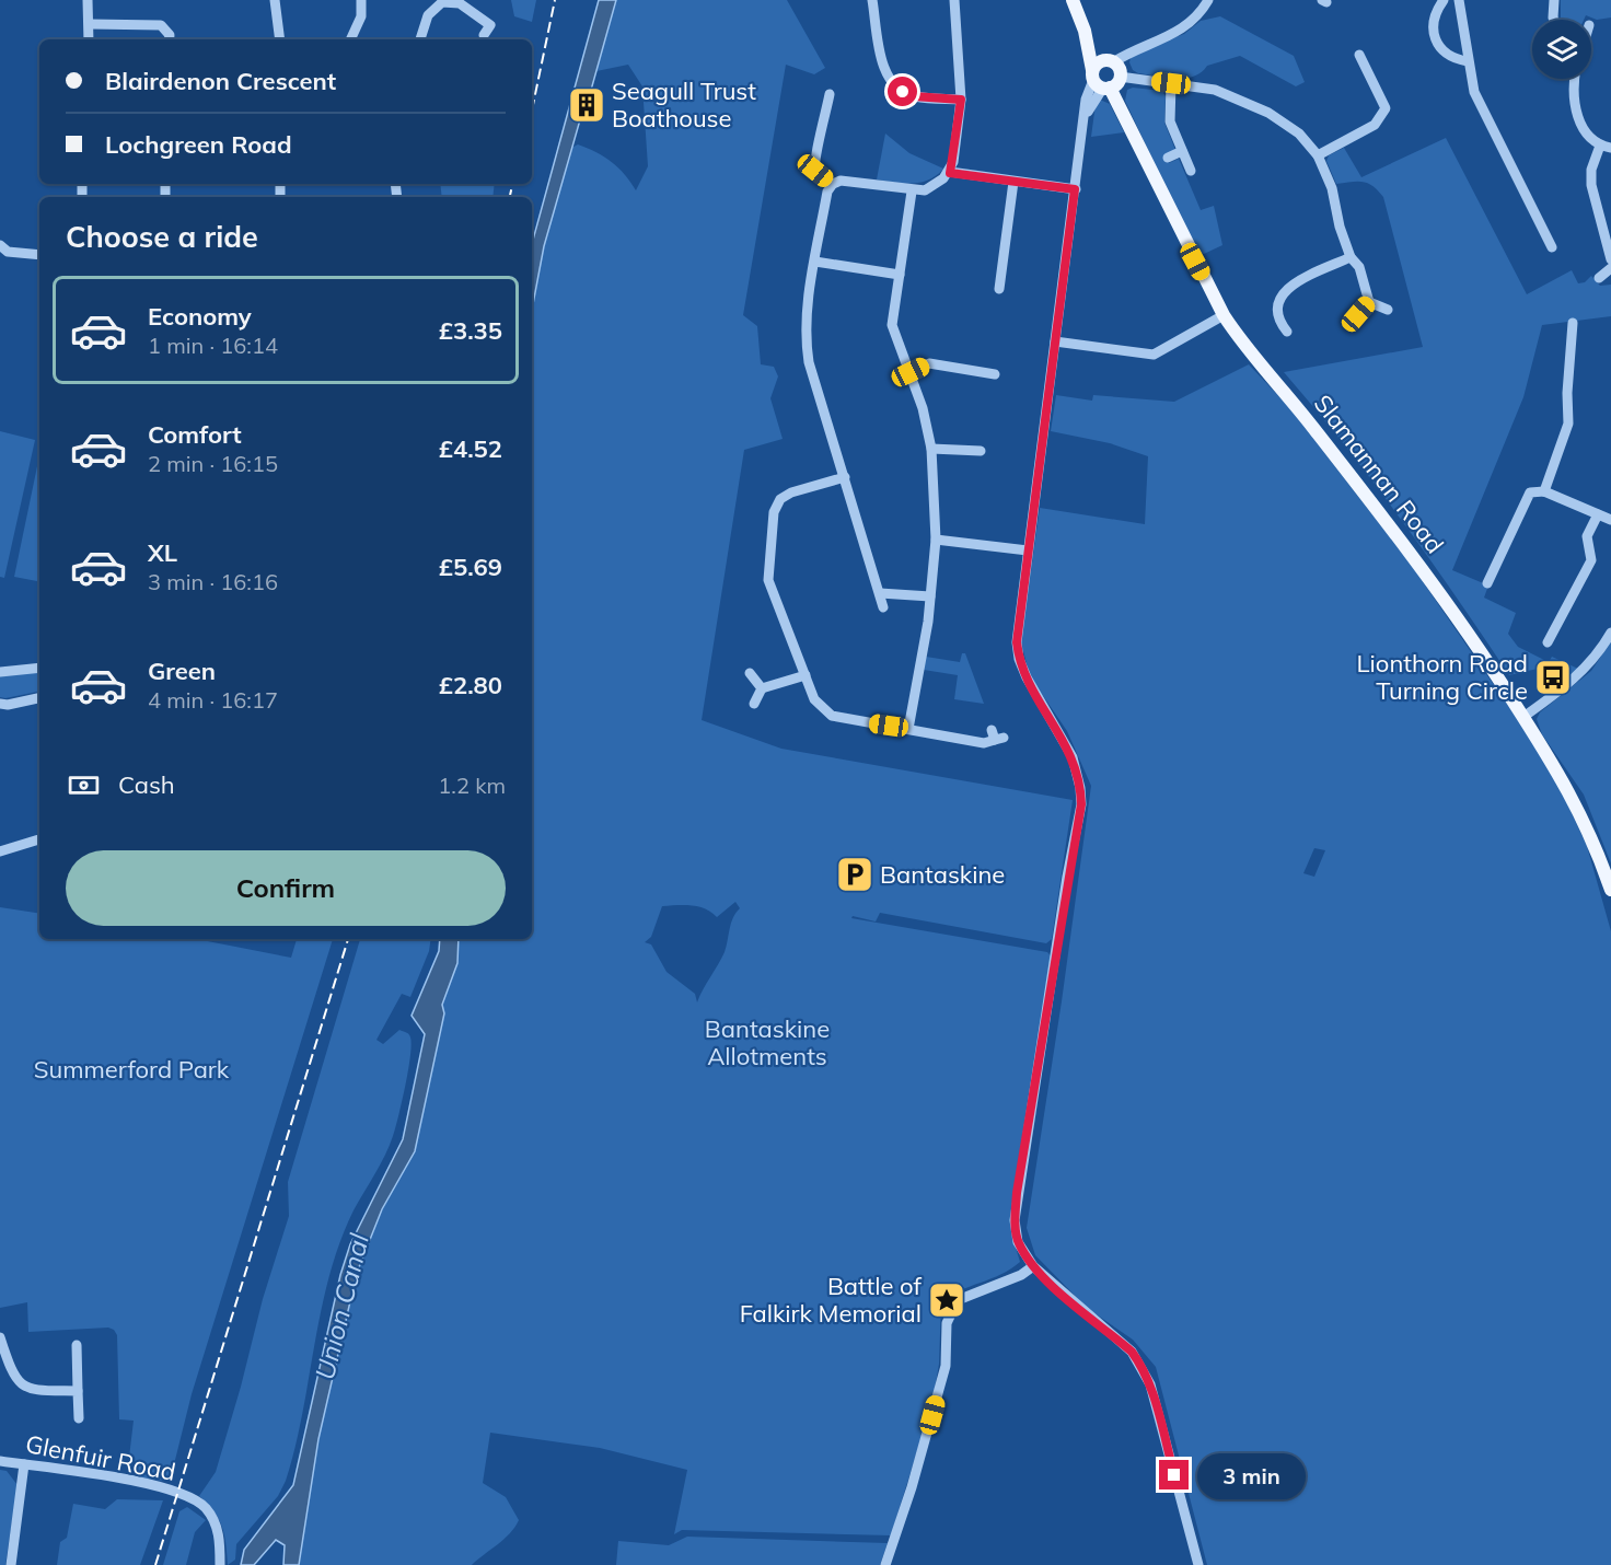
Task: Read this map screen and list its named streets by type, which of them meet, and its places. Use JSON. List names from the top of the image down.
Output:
{
  "streets": {
    "main road": ["Slamannan Road"],
    "street": ["Glenfuir Road"]
  },
  "water": ["Union Canal"],
  "parks": ["Bantaskine Allotments", "Summerford Park"],
  "places": {
    "building": ["Seagull Trust Boathouse"],
    "bus stop": ["Lionthorn Road Turning Circle"],
    "parking": ["Bantaskine"],
    "place": ["Battle of Falkirk Memorial"]
  },
  "page": {
    "banner": ["Blairdenon Crescent", "Lochgreen Road"],
    "heading": "Choose a ride",
    "list": [
      {
        "name": "Economy",
        "note": "1 min · 16:14",
        "value": "£3.35"
      },
      {
        "name": "Comfort",
        "note": "2 min · 16:15",
        "value": "£4.52"
      },
      {
        "name": "XL",
        "note": "3 min · 16:16",
        "value": "£5.69"
      },
      {
        "name": "Green",
        "note": "4 min · 16:17",
        "value": "£2.80"
      }
    ],
    "pay": ["Cash", "1.2 km"],
    "buttons": "Confirm",
    "bubble": "3 min"
  }
}
